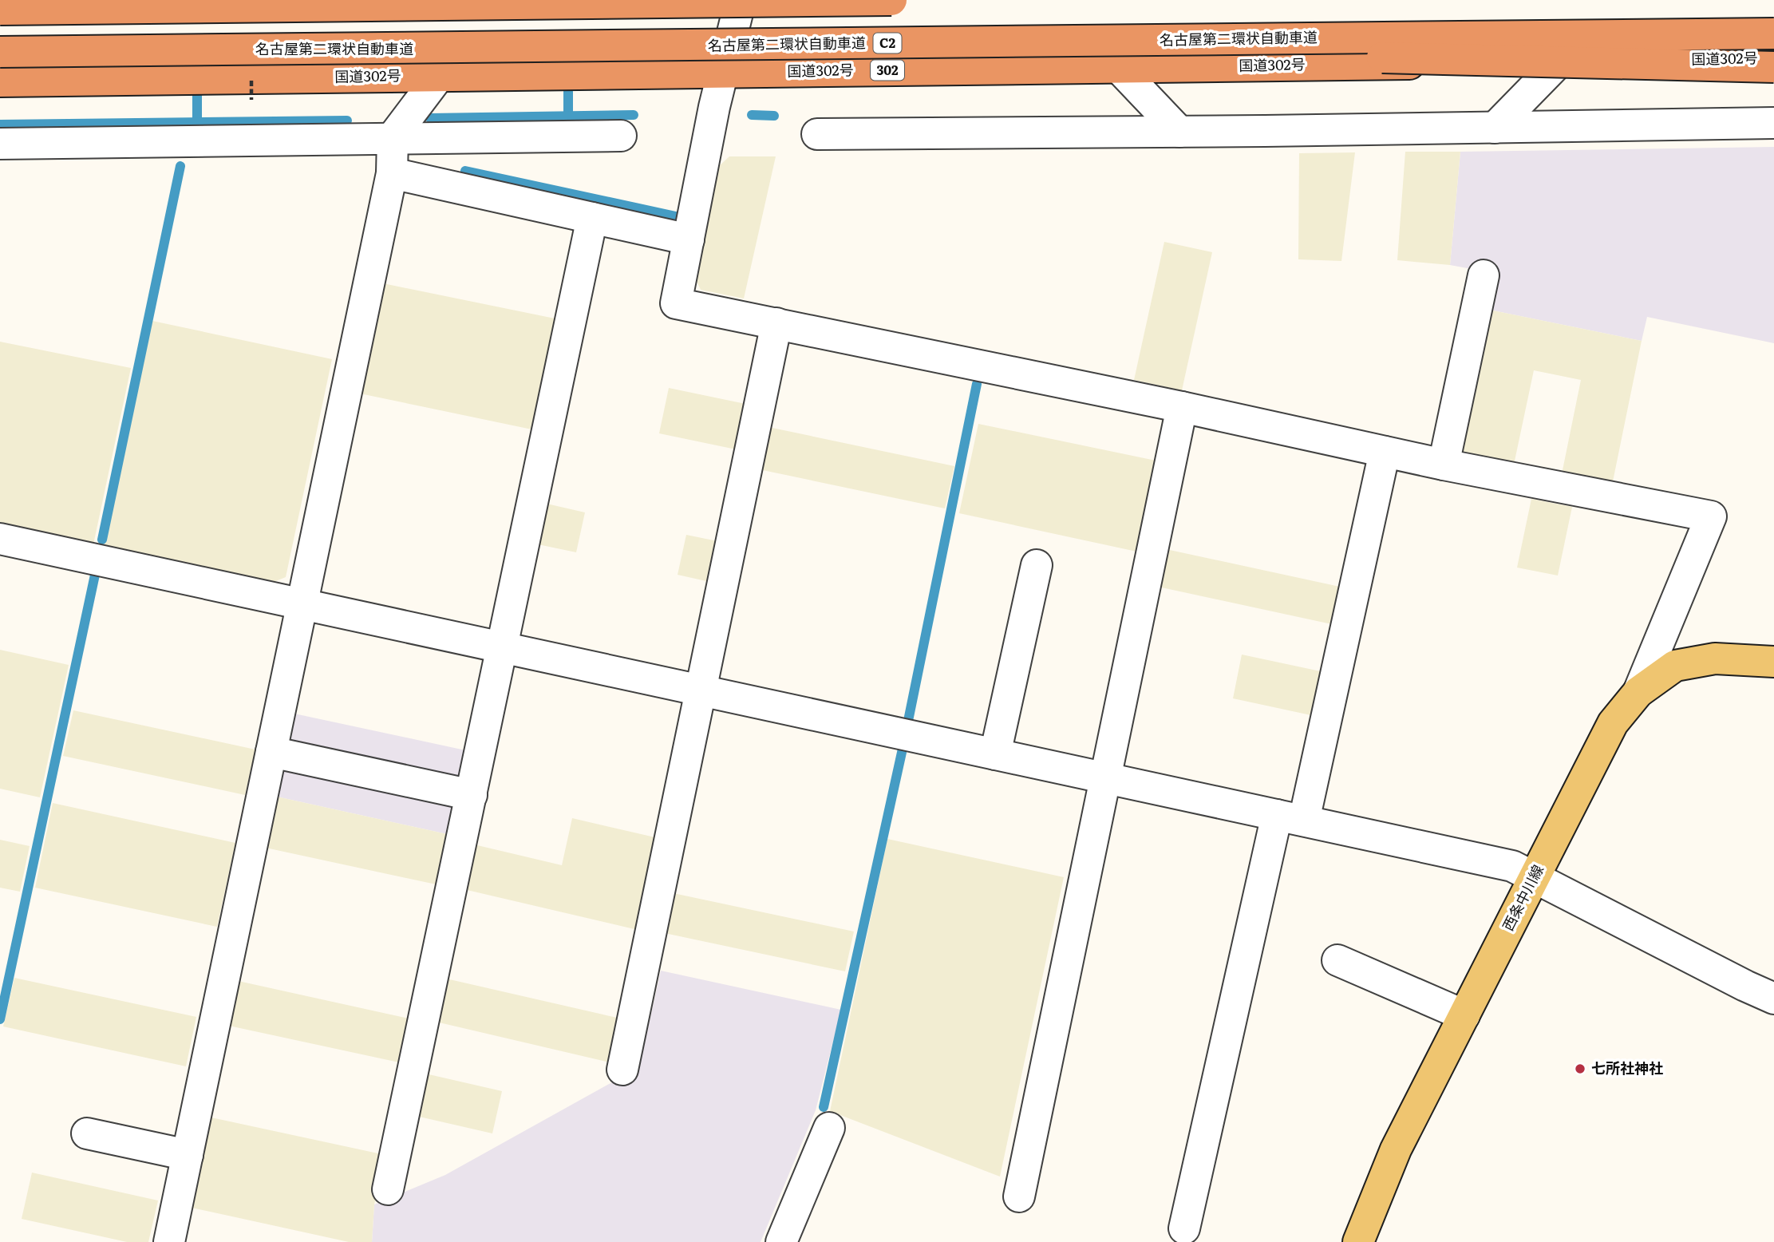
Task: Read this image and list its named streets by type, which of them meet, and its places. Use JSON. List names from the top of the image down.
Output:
{
  "streets": {
    "highway": [
      "名古屋第二環状自動車道",
      "C2",
      "国道302号",
      "302"
    ],
    "main road": ["西条中川線"]
  },
  "places": ["七所社神社"]
}
